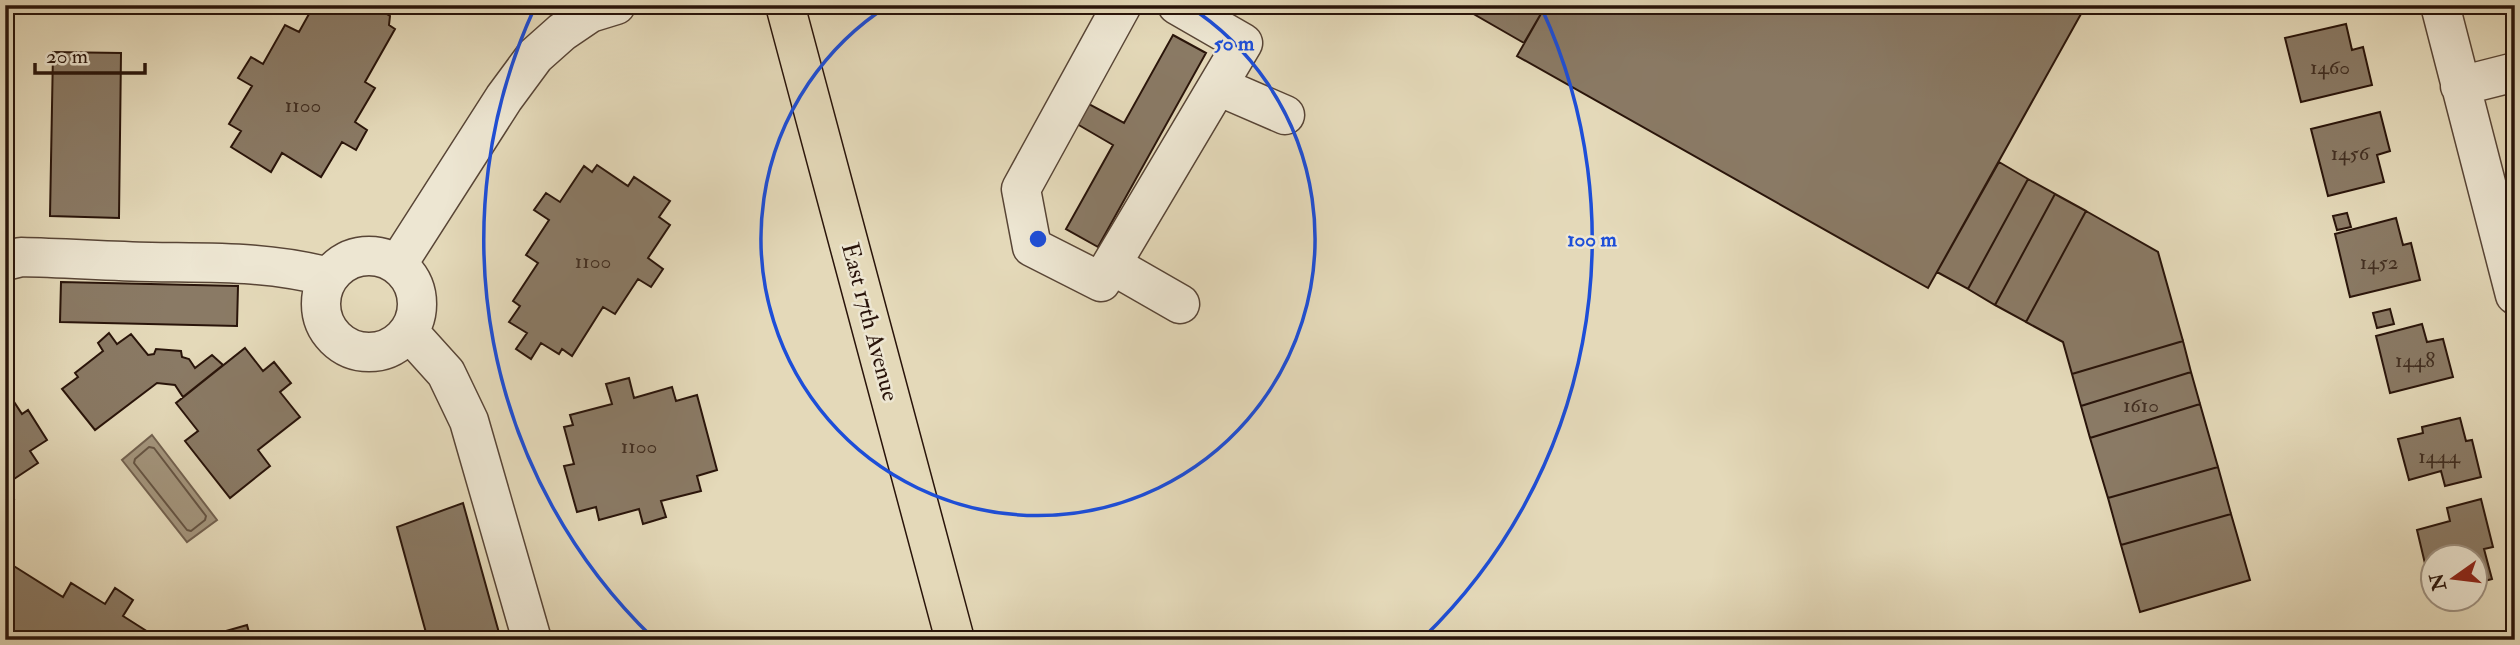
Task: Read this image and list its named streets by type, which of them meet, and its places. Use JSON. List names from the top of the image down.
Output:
{
  "streets": {
    "main road": ["East 17th Avenue"]
  },
  "house_numbers": [
    "1460",
    "1100",
    "1456",
    "1100",
    "1452",
    "1448",
    "1610",
    "1100",
    "1444"
  ],
  "scale_bar": "20 m",
  "north": "left",
  "rings": ["50 m", "100 m"]
}
